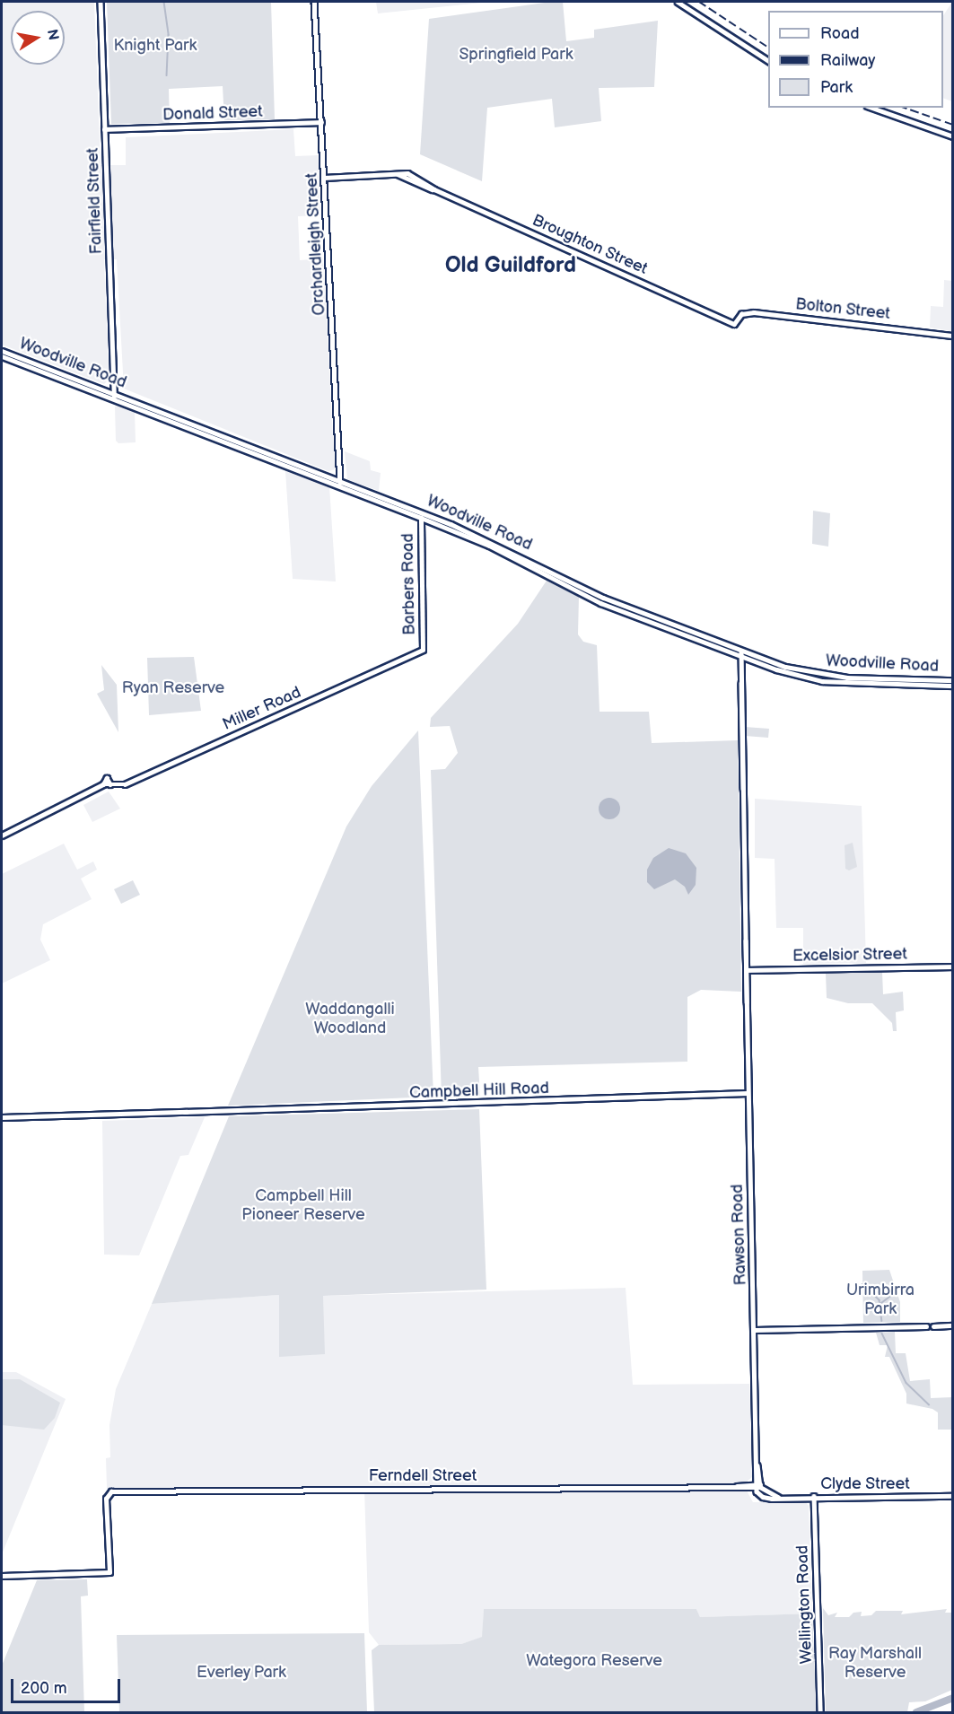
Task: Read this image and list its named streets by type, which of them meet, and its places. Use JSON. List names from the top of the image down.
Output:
{
  "streets": {
    "main road": ["Woodville Road"],
    "street": [
      "Donald Street",
      "Fairfield Street",
      "Orchardleigh Street",
      "Broughton Street",
      "Bolton Street",
      "Barbers Road",
      "Miller Road",
      "Excelsior Street",
      "Campbell Hill Road",
      "Rawson Road",
      "Ferndell Street",
      "Clyde Street",
      "Wellington Road"
    ]
  },
  "crossings": [
    ["Donald Street", "Fairfield Street"],
    ["Donald Street", "Orchardleigh Street"],
    ["Fairfield Street", "Woodville Road"],
    ["Orchardleigh Street", "Broughton Street"],
    ["Orchardleigh Street", "Woodville Road"],
    ["Broughton Street", "Bolton Street"],
    ["Woodville Road", "Barbers Road"],
    ["Woodville Road", "Rawson Road"],
    ["Barbers Road", "Miller Road"],
    ["Excelsior Street", "Rawson Road"],
    ["Campbell Hill Road", "Rawson Road"],
    ["Rawson Road", "Ferndell Street"],
    ["Rawson Road", "Clyde Street"],
    ["Ferndell Street", "Clyde Street"],
    ["Clyde Street", "Wellington Road"]
  ],
  "districts": ["Old Guildford"],
  "parks": [
    "Knight Park",
    "Springfield Park",
    "Ryan Reserve",
    "Waddangalli Woodland",
    "Campbell Hill Pioneer Reserve",
    "Urimbirra Park",
    "Ray Marshall Reserve",
    "Wategora Reserve",
    "Everley Park"
  ],
  "legend": ["Road", "Railway", "Park"],
  "scale_bar": "200 m",
  "north": "right"
}
